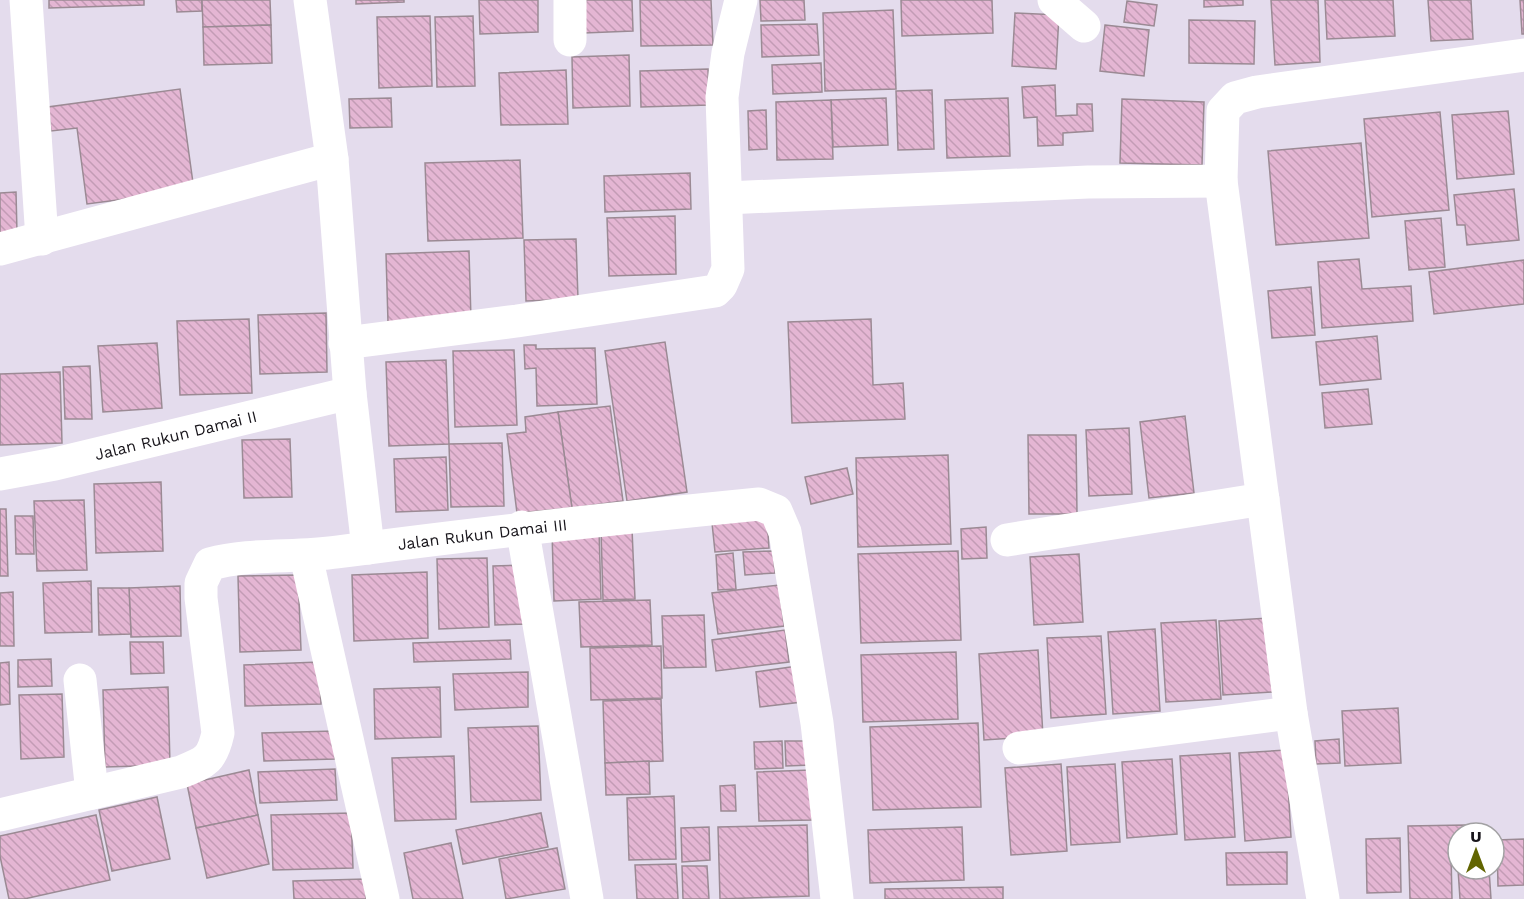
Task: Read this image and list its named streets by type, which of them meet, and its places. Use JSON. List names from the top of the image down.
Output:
{
  "streets": {
    "street": ["Jalan Rukun Damai II", "Jalan Rukun Damai III"]
  },
  "north": "top"
}
